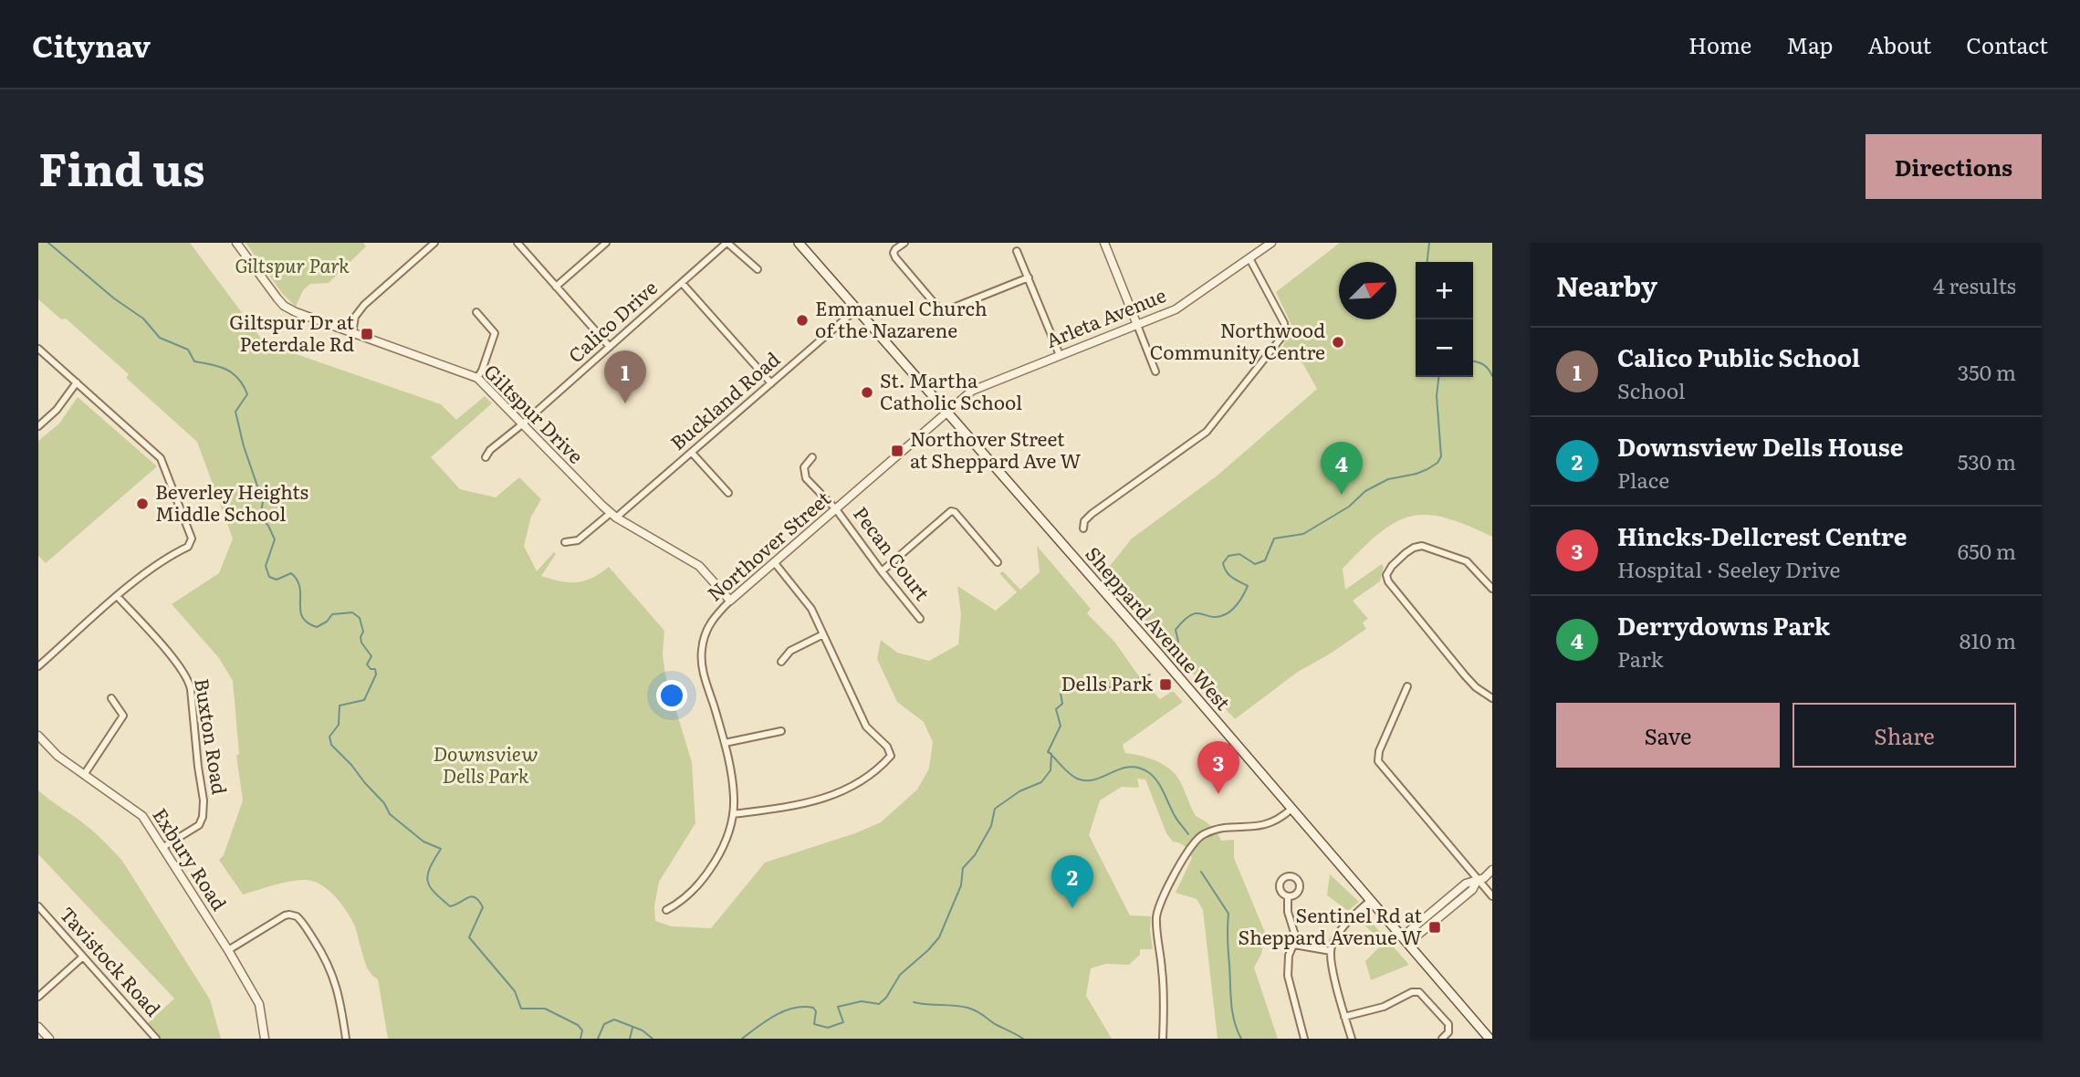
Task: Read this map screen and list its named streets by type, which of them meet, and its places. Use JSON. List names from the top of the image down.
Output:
{
  "streets": {
    "main road": ["Sheppard Avenue West"],
    "street": [
      "Arleta Avenue",
      "Calico Drive",
      "Buckland Road",
      "Giltspur Drive",
      "Northover Street",
      "Pecan Court",
      "Buxton Road",
      "Exbury Road",
      "Tavistock Road"
    ]
  },
  "crossings": [
    ["Arleta Avenue", "Northover Street"],
    ["Arleta Avenue", "Sheppard Avenue West"],
    ["Calico Drive", "Giltspur Drive"],
    ["Buckland Road", "Giltspur Drive"],
    ["Buckland Road", "Sheppard Avenue West"],
    ["Giltspur Drive", "Northover Street"],
    ["Northover Street", "Pecan Court"],
    ["Northover Street", "Sheppard Avenue West"],
    ["Buxton Road", "Exbury Road"]
  ],
  "parks": ["Giltspur Park", "Downsview Dells Park"],
  "places": {
    "other": [
      "Emmanuel Church of the Nazarene",
      "Northwood Community Centre",
      "St. Martha Catholic School",
      "Beverley Heights Middle School"
    ],
    "transit": [
      "Giltspur Dr at Peterdale Rd",
      "Northover Street at Sheppard Ave W",
      "Dells Park",
      "Sentinel Rd at Sheppard Avenue W"
    ]
  },
  "north": "top right",
  "page": {
    "header": "Citynav",
    "nav": [
      "Home",
      "Map",
      "About",
      "Contact"
    ],
    "title": "Find us",
    "buttons": [
      "Directions",
      ["Save", "Share"]
    ],
    "heading": ["Nearby", "4 results"],
    "map_buttons": ["+", "−"],
    "list": [
      {
        "mark": "1",
        "name": "Calico Public School",
        "note": "School",
        "value": "350 m"
      },
      {
        "mark": "2",
        "name": "Downsview Dells House",
        "note": "Place",
        "value": "530 m"
      },
      {
        "mark": "3",
        "name": "Hincks-Dellcrest Centre",
        "note": "Hospital · Seeley Drive",
        "value": "650 m"
      },
      {
        "mark": "4",
        "name": "Derrydowns Park",
        "note": "Park",
        "value": "810 m"
      }
    ],
    "pins": [
      "1",
      "4",
      "3",
      "2"
    ]
  }
}
